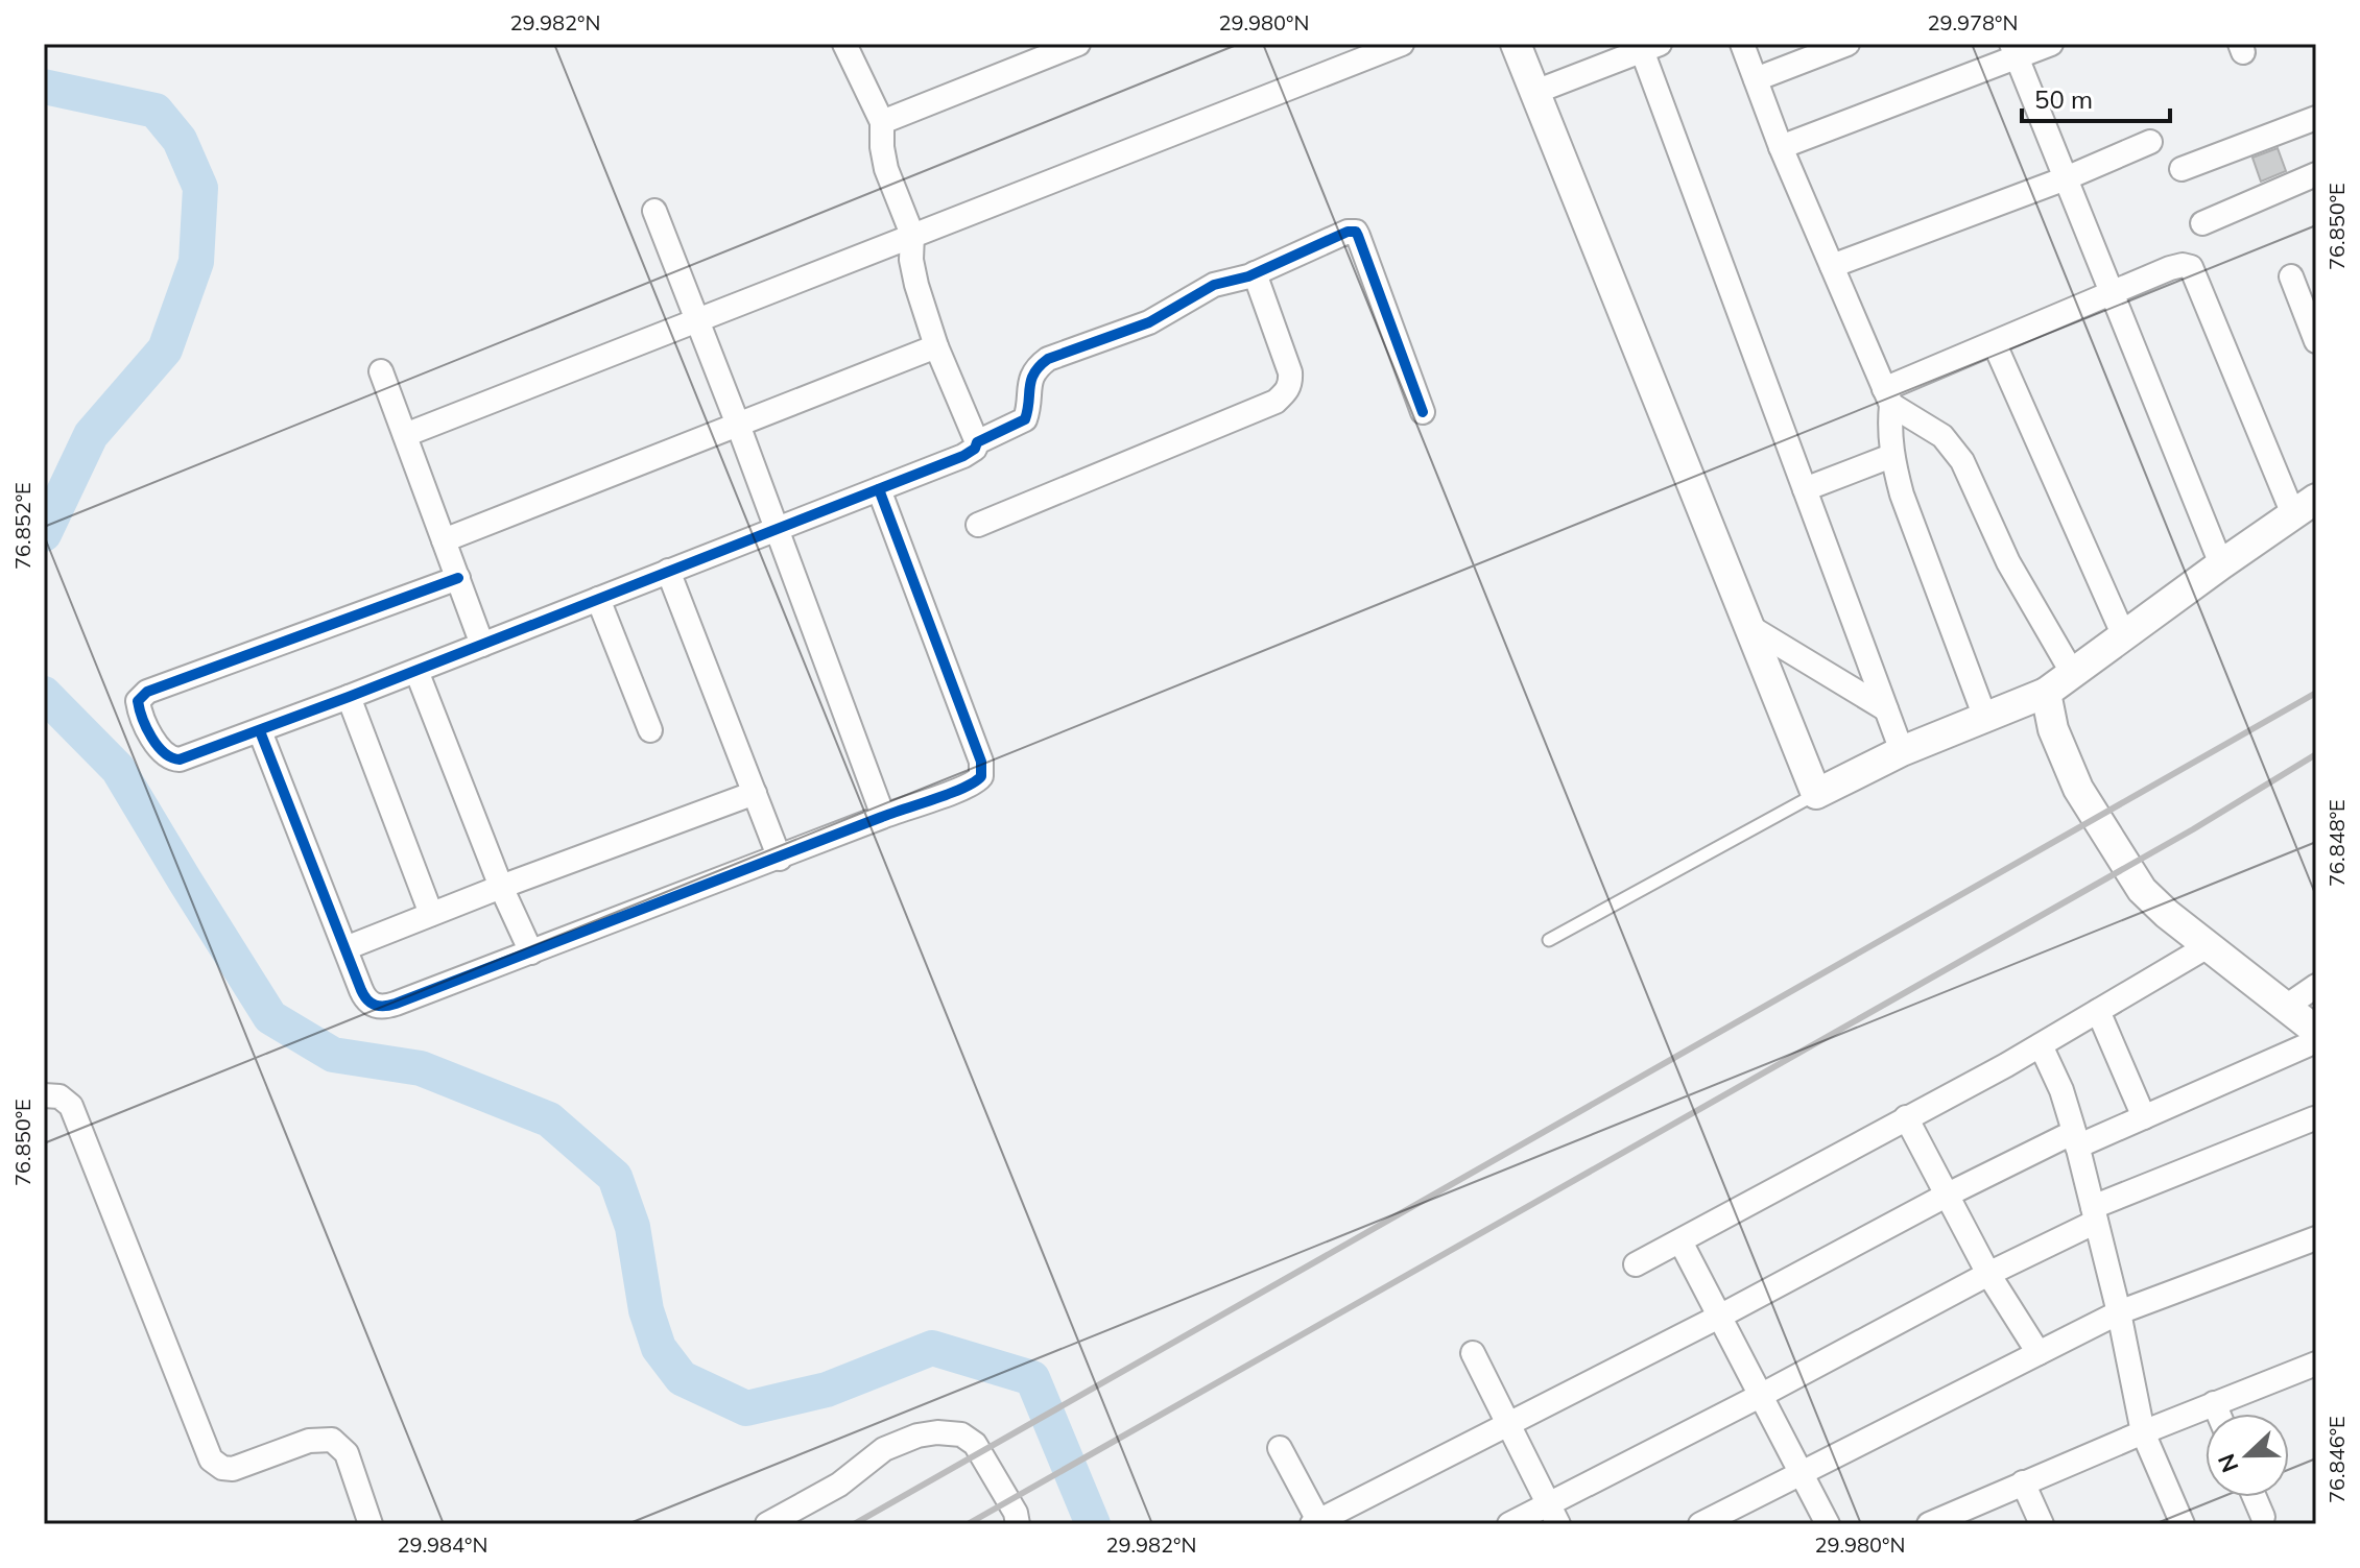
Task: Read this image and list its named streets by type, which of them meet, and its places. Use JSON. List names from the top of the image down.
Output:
{
  "scale_bar": "50 m",
  "north": "left",
  "coordinates": [
    "29.982°N",
    "29.980°N",
    "29.978°N",
    "76.850°E",
    "76.852°E",
    "76.848°E",
    "76.846°E",
    "29.984°N"
  ]
}
